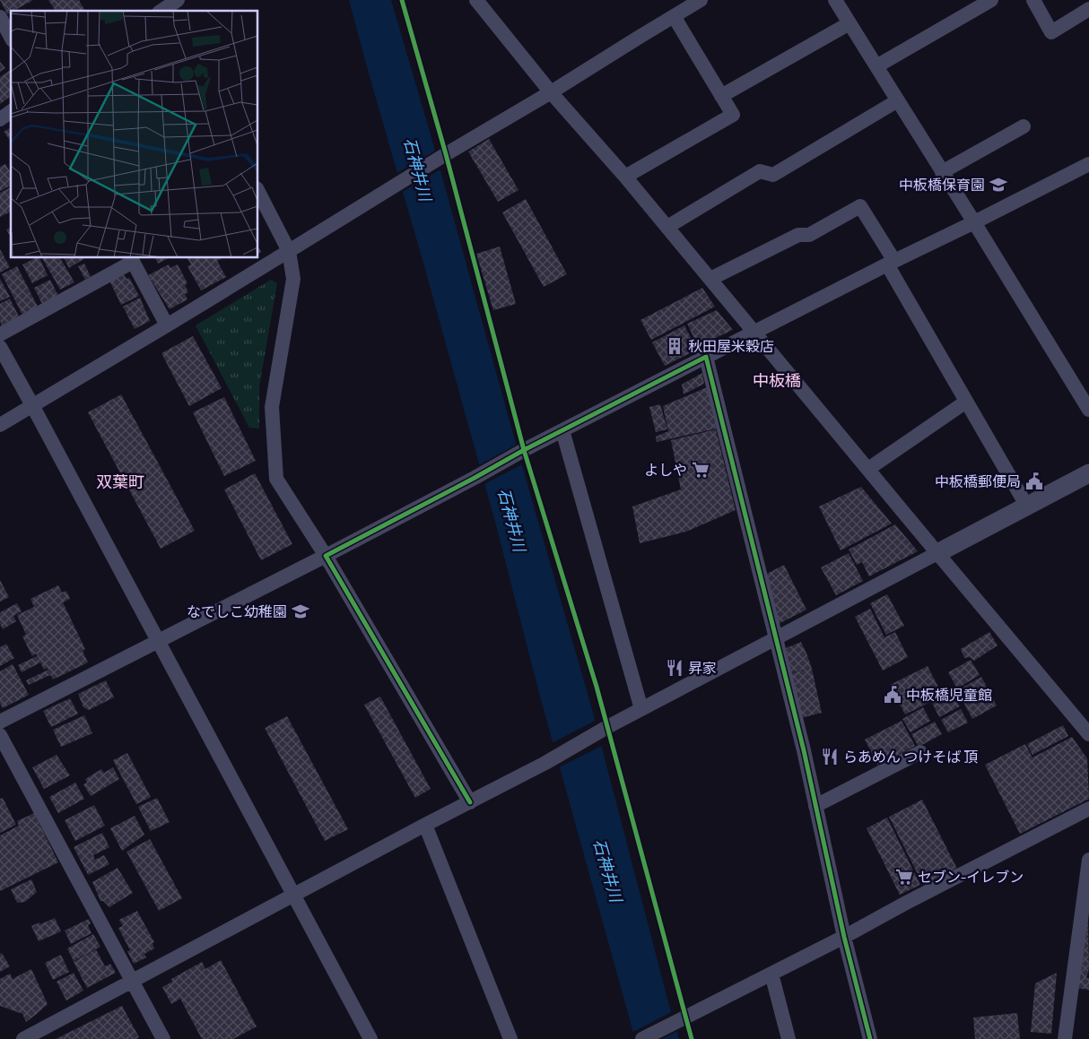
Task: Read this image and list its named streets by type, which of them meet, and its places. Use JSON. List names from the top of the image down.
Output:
{
  "districts": ["中板橋", "双葉町"],
  "water": ["石神井川"],
  "places": {
    "school or university": ["中板橋保育園", "なでしこ幼稚園"],
    "building": ["秋田屋米穀店"],
    "supermarket": ["よしや", "セブン-イレブン"],
    "public building": ["中板橋郵便局", "中板橋児童館"],
    "restaurant": ["昇家", "らあめん つけそば 頂"]
  }
}
